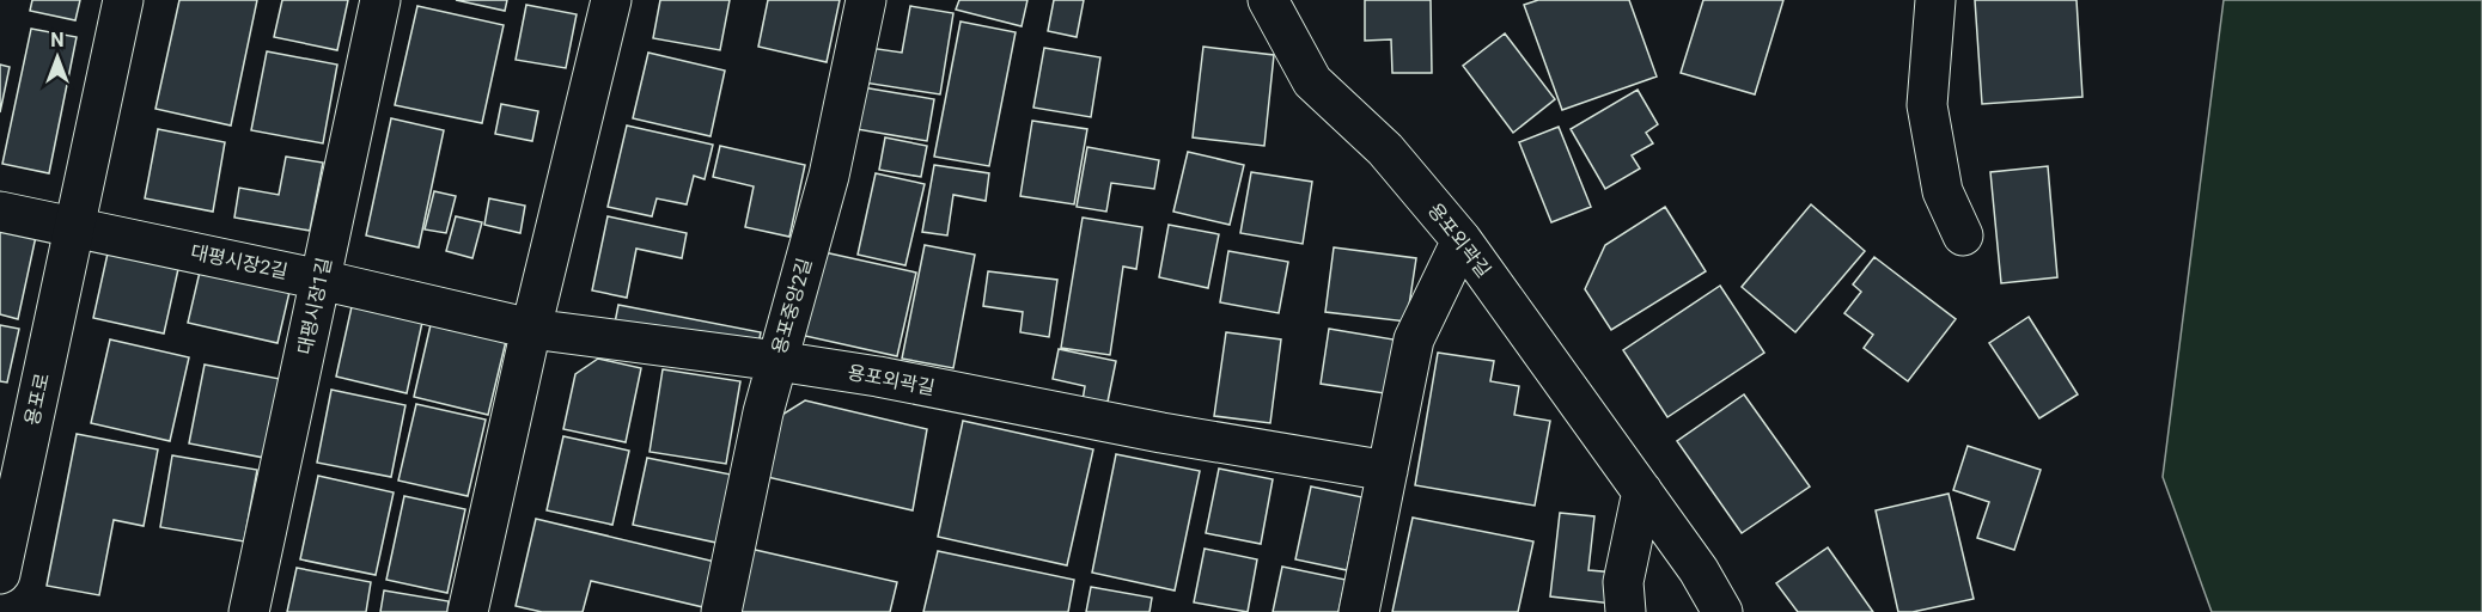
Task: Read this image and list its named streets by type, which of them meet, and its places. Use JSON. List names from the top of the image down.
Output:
{
  "streets": {
    "street": [
      "용포외곽길",
      "대평시장2길",
      "대평시장1길",
      "용포중앙2길",
      "용포로"
    ]
  },
  "crossings": [
    ["용포외곽길", "대평시장2길"],
    ["용포외곽길", "용포중앙2길"],
    ["대평시장2길", "대평시장1길"],
    ["대평시장2길", "용포로"]
  ],
  "north": "top"
}
